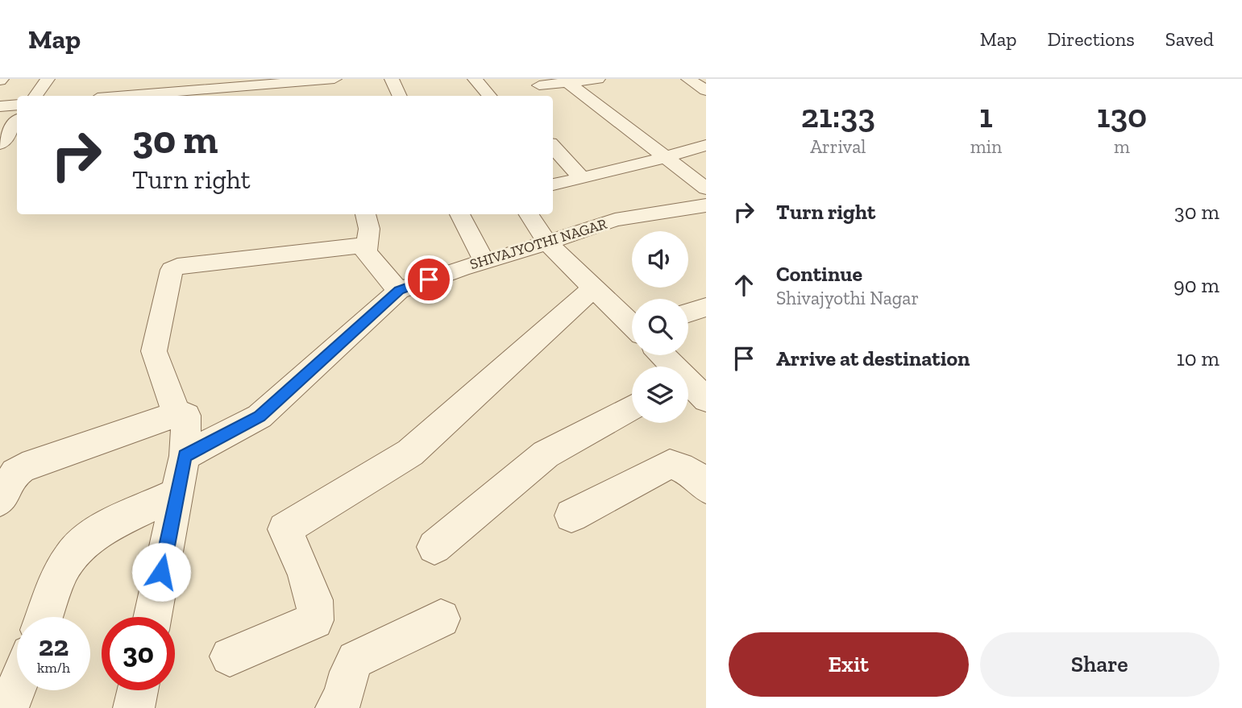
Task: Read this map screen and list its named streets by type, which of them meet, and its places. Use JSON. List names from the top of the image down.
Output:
{
  "streets": {
    "street": ["SHIVAJYOTHI NAGAR"]
  },
  "page": {
    "header": "Map",
    "nav": ["Map", "Directions", "Saved"],
    "eta": [
      "21:33",
      "Arrival",
      "1",
      "min",
      "130",
      "m"
    ],
    "turn": ["30 m", "Turn right"],
    "list": [
      {
        "name": "Turn right",
        "value": "30 m"
      },
      {
        "name": "Continue",
        "note": "Shivajyothi Nagar",
        "value": "90 m"
      },
      {
        "name": "Arrive at destination",
        "value": "10 m"
      }
    ],
    "speed": "22 km/h",
    "limit": "30",
    "buttons": ["Exit", "Share"]
  }
}
